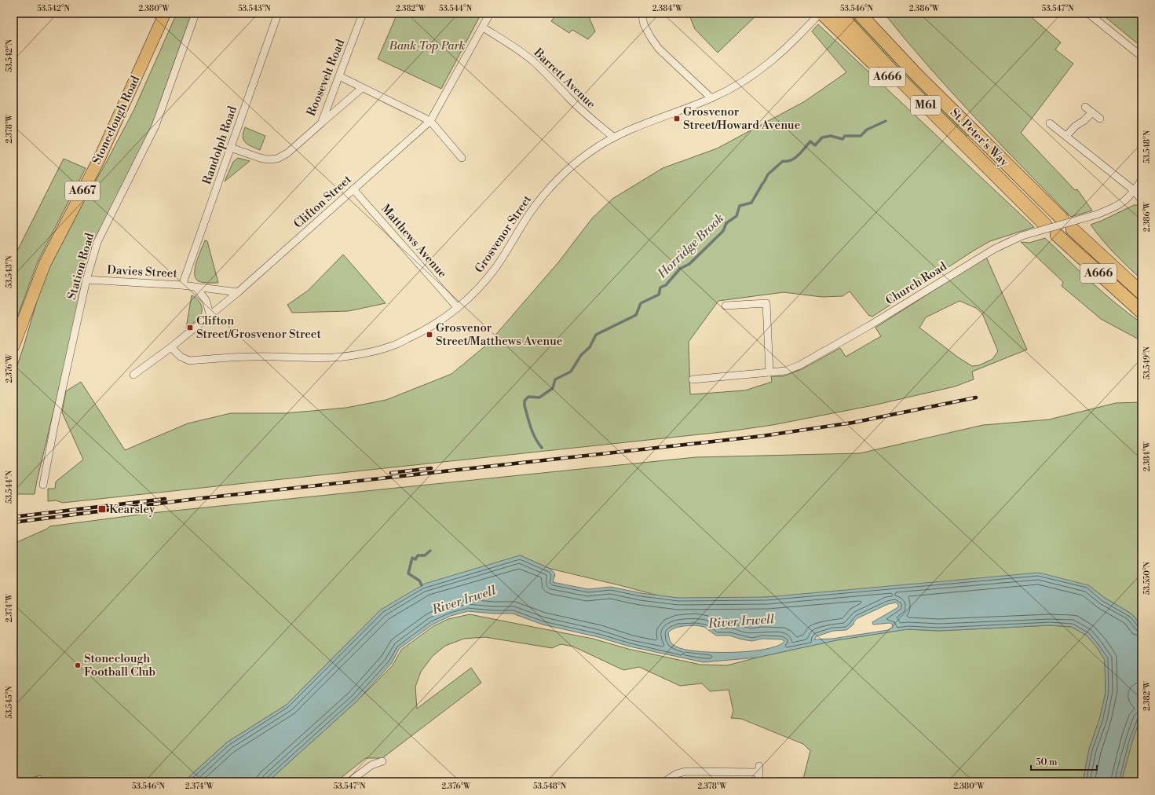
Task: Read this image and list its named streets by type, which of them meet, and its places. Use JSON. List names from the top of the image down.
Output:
{
  "streets": {
    "highway": ["A666", "M61", "St. Peter's Way"],
    "main road": ["Stoneclough Road", "A667"],
    "street": [
      "Roosevelt Road",
      "Barrett Avenue",
      "Randolph Road",
      "Clifton Street",
      "Grosvenor Street",
      "Matthews Avenue",
      "Station Road",
      "Davies Street",
      "Church Road"
    ]
  },
  "crossings": [
    ["A666", "M61"],
    ["A666", "St. Peter's Way"],
    ["A666", "Grosvenor Street"],
    ["Roosevelt Road", "Randolph Road"],
    ["Barrett Avenue", "Clifton Street"],
    ["Barrett Avenue", "Grosvenor Street"],
    ["M61", "St. Peter's Way"],
    ["Randolph Road", "Davies Street"],
    ["Clifton Street", "Grosvenor Street"],
    ["Clifton Street", "Matthews Avenue"],
    ["Clifton Street", "Davies Street"],
    ["Grosvenor Street", "Matthews Avenue"],
    ["Station Road", "Davies Street"]
  ],
  "water": ["Horridge Brook", "River Irwell"],
  "parks": ["Bank Top Park"],
  "places": {
    "transit": [
      "Grosvenor Street/Howard Avenue",
      "Clifton Street/Grosvenor Street",
      "Grosvenor Street/Matthews Avenue",
      "Kearsley"
    ],
    "other": ["Stoneclough Football Club"]
  },
  "scale_bar": "50 m",
  "coordinates": [
    "53.542°N",
    "2.380°W",
    "53.543°N",
    "2.382°W",
    "53.544°N",
    "2.384°W",
    "53.546°N",
    "2.386°W",
    "53.547°N",
    "2.378°W",
    "53.548°N",
    "53.549°N",
    "2.376°W",
    "53.550°N",
    "2.374°W",
    "53.545°N"
  ]
}
